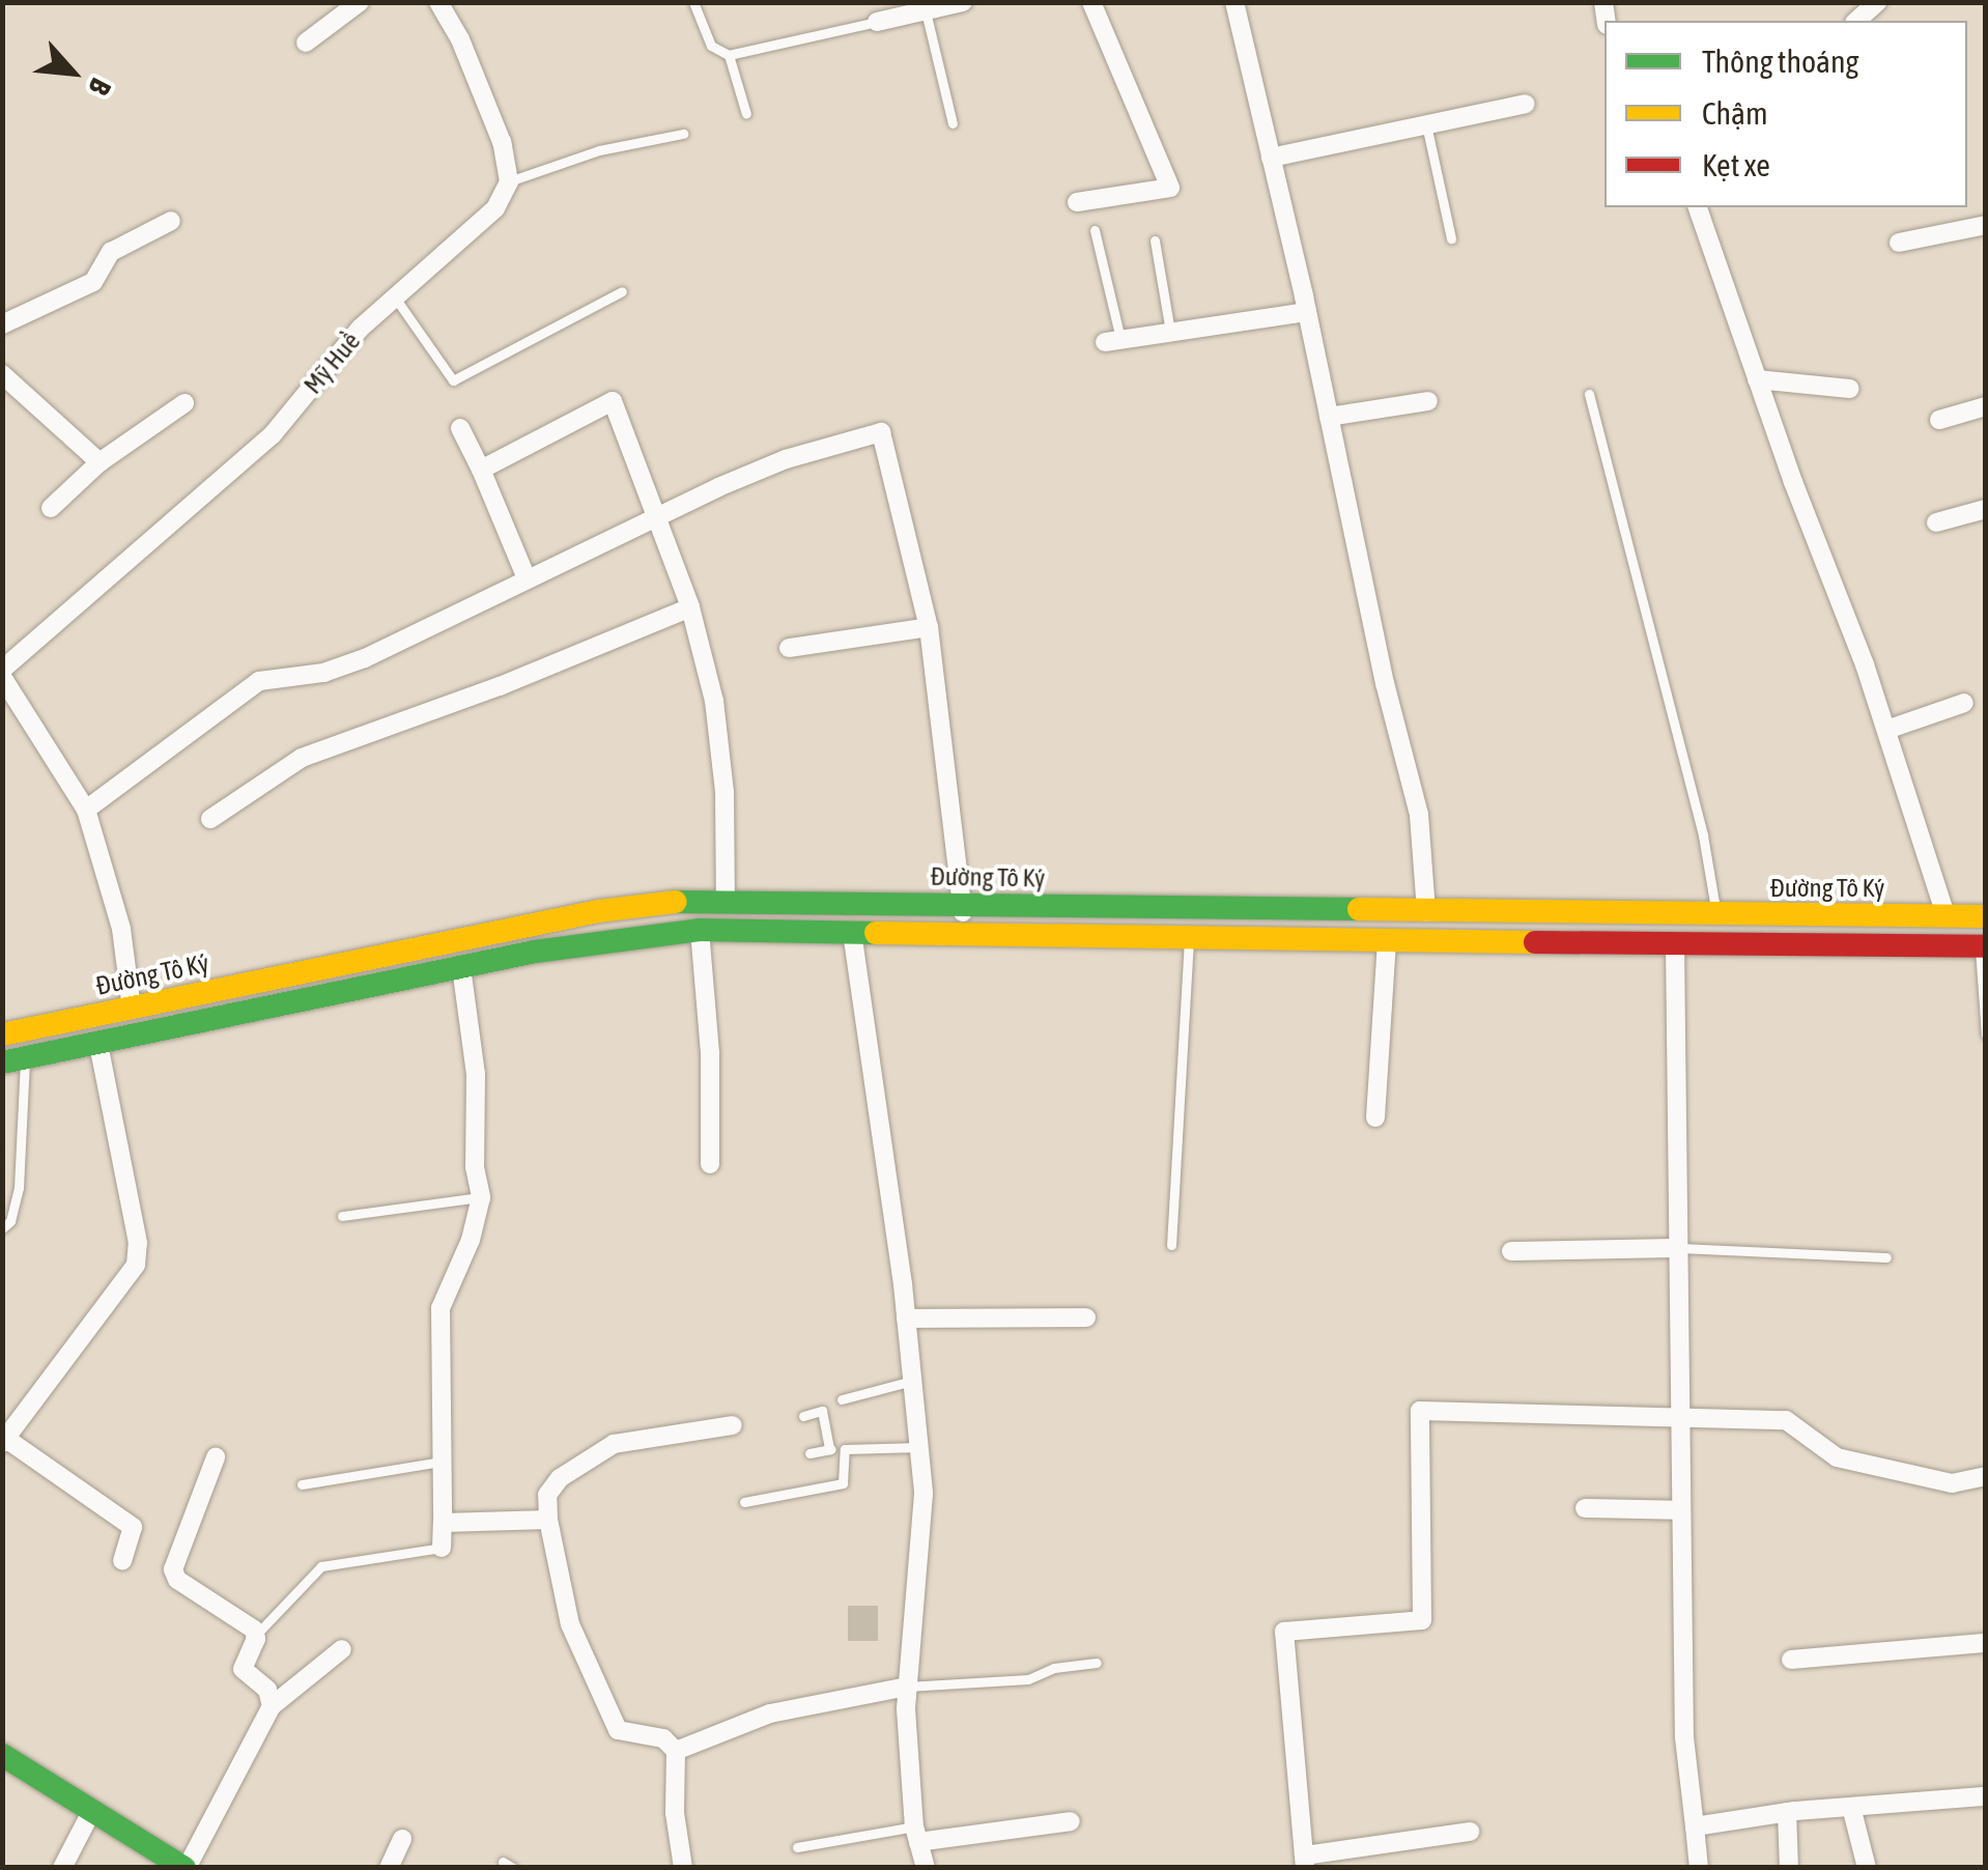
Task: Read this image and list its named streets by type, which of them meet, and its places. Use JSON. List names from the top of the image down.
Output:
{
  "streets": {
    "main road": ["Đường Tô Ký"],
    "street": ["Mỹ Huề"]
  },
  "legend": ["Thông thoáng", "Chậm", "Kẹt xe"],
  "north": "bottom right"
}
